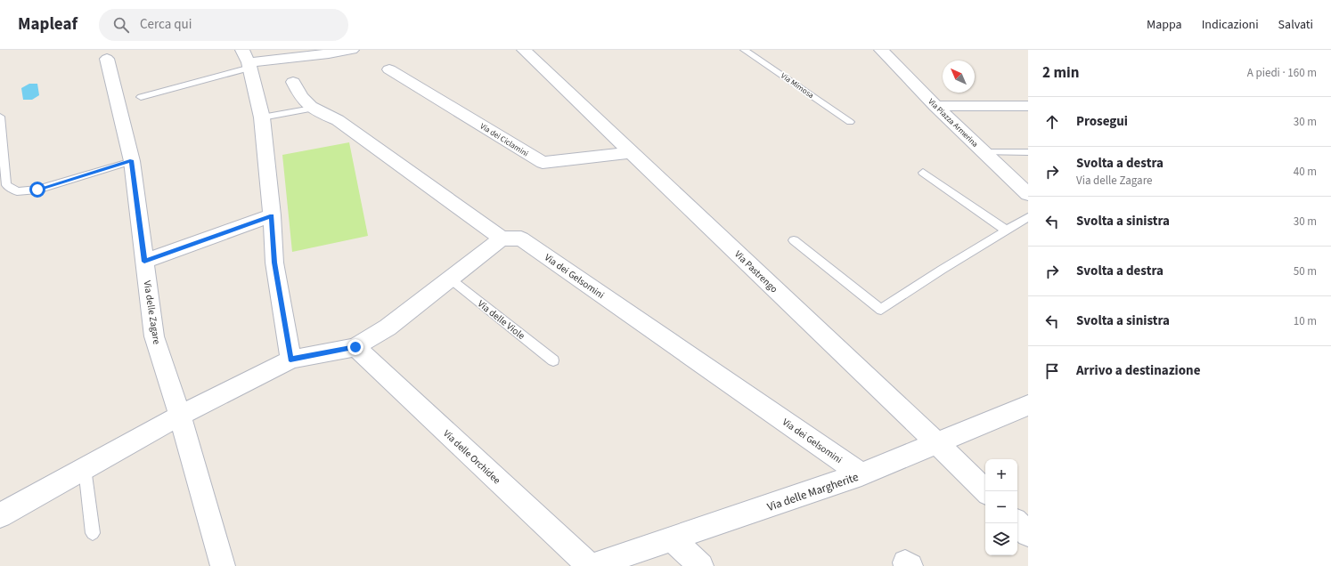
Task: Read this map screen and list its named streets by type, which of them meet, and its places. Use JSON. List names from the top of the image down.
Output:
{
  "streets": {
    "street": [
      "Via Piazza Armerina",
      "Via dei Ciclamini",
      "Via Pastrengo",
      "Via dei Gelsomini",
      "Via delle Zagare",
      "Via delle Orchidee",
      "Via delle Margherite"
    ],
    "lane": ["Via Mimosa", "Via delle Viole"]
  },
  "crossings": [
    ["Via dei Ciclamini", "Via Pastrengo"],
    ["Via Pastrengo", "Via delle Margherite"],
    ["Via dei Gelsomini", "Via delle Margherite"],
    ["Via delle Orchidee", "Via delle Margherite"]
  ],
  "north": "top left",
  "page": {
    "header": "Mapleaf",
    "search": "Cerca qui",
    "nav": ["Mappa", "Indicazioni", "Salvati"],
    "heading": ["2 min", "A piedi · 160 m"],
    "list": [
      ["Prosegui", "30 m"],
      ["Svolta a destra", "Via delle Zagare", "40 m"],
      ["Svolta a sinistra", "30 m"],
      ["Svolta a destra", "50 m"],
      ["Svolta a sinistra", "10 m"],
      "Arrivo a destinazione"
    ],
    "map_buttons": ["+", "−"]
  }
}
